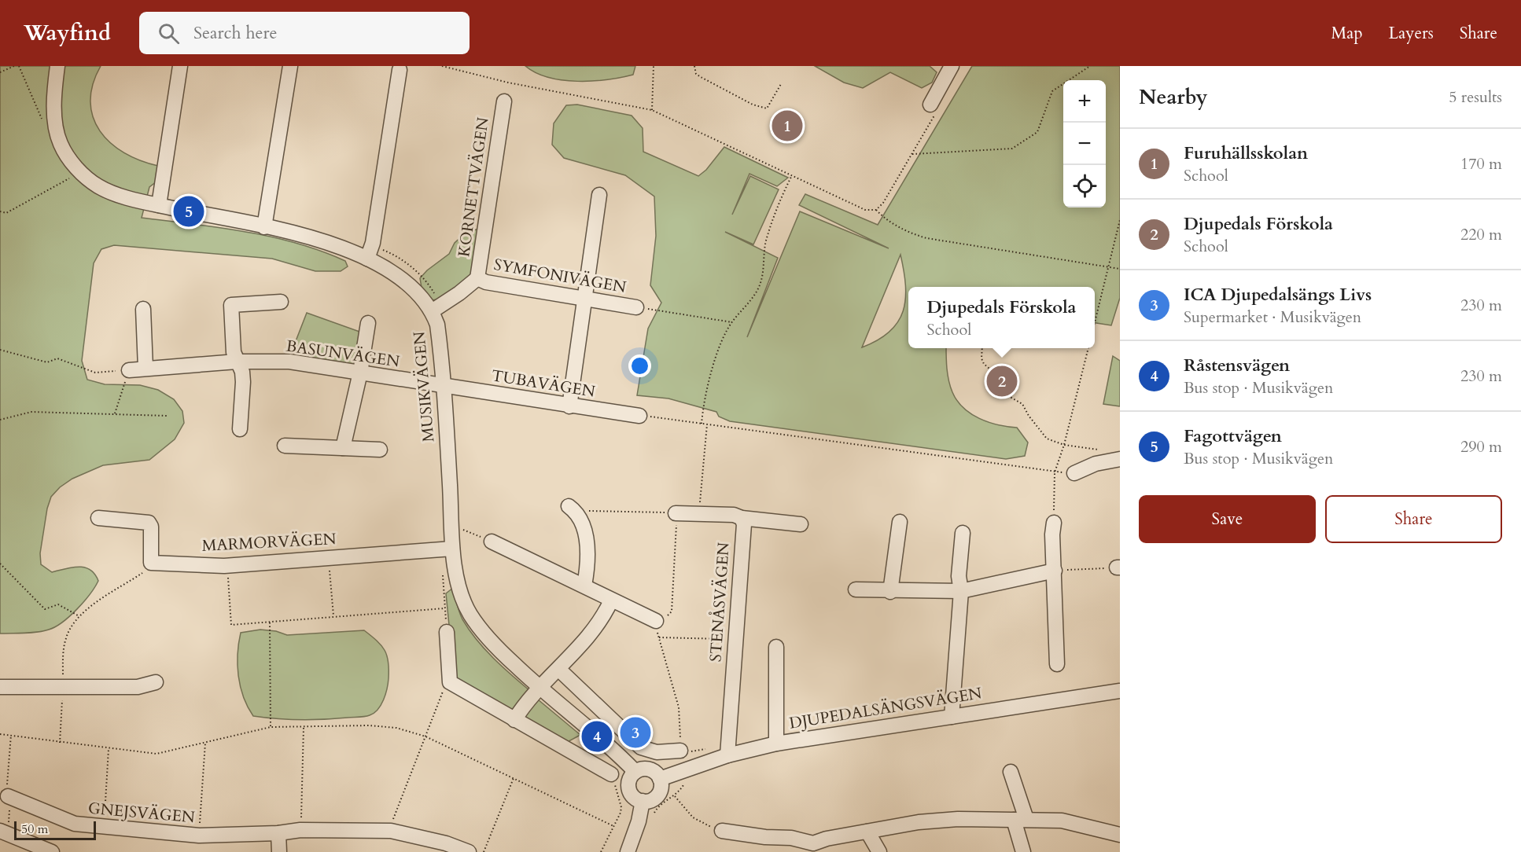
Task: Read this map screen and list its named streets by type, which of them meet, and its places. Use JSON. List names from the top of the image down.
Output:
{
  "streets": {
    "street": [
      "KORNETTVÄGEN",
      "SYMFONIVÄGEN",
      "BASUNVÄGEN",
      "TUBAVÄGEN",
      "MUSIKVÄGEN",
      "MARMORVÄGEN",
      "STENÅSVÄGEN",
      "DJUPEDALSÄNGSVÄGEN",
      "GNEJSVÄGEN"
    ]
  },
  "crossings": [
    ["KORNETTVÄGEN", "SYMFONIVÄGEN"],
    ["SYMFONIVÄGEN", "MUSIKVÄGEN"],
    ["BASUNVÄGEN", "TUBAVÄGEN"],
    ["BASUNVÄGEN", "MUSIKVÄGEN"],
    ["TUBAVÄGEN", "MUSIKVÄGEN"],
    ["MUSIKVÄGEN", "MARMORVÄGEN"],
    ["MUSIKVÄGEN", "DJUPEDALSÄNGSVÄGEN"],
    ["STENÅSVÄGEN", "DJUPEDALSÄNGSVÄGEN"]
  ],
  "scale_bar": "50 m",
  "page": {
    "header": "Wayfind",
    "search": "Search here",
    "nav": ["Map", "Layers", "Share"],
    "heading": ["Nearby", "5 results"],
    "map_buttons": ["+", "−"],
    "pins": [
      "1",
      "5",
      "2",
      "3",
      "4"
    ],
    "list": [
      {
        "mark": "1",
        "name": "Furuhällsskolan",
        "note": "School",
        "value": "170 m"
      },
      {
        "mark": "2",
        "name": "Djupedals Förskola",
        "note": "School",
        "value": "220 m"
      },
      {
        "mark": "3",
        "name": "ICA Djupedalsängs Livs",
        "note": "Supermarket · Musikvägen",
        "value": "230 m"
      },
      {
        "mark": "4",
        "name": "Råstensvägen",
        "note": "Bus stop · Musikvägen",
        "value": "230 m"
      },
      {
        "mark": "5",
        "name": "Fagottvägen",
        "note": "Bus stop · Musikvägen",
        "value": "290 m"
      }
    ],
    "popup": ["Djupedals Förskola", "School"],
    "buttons": ["Save", "Share"],
    "scale": "50 m"
  }
}
